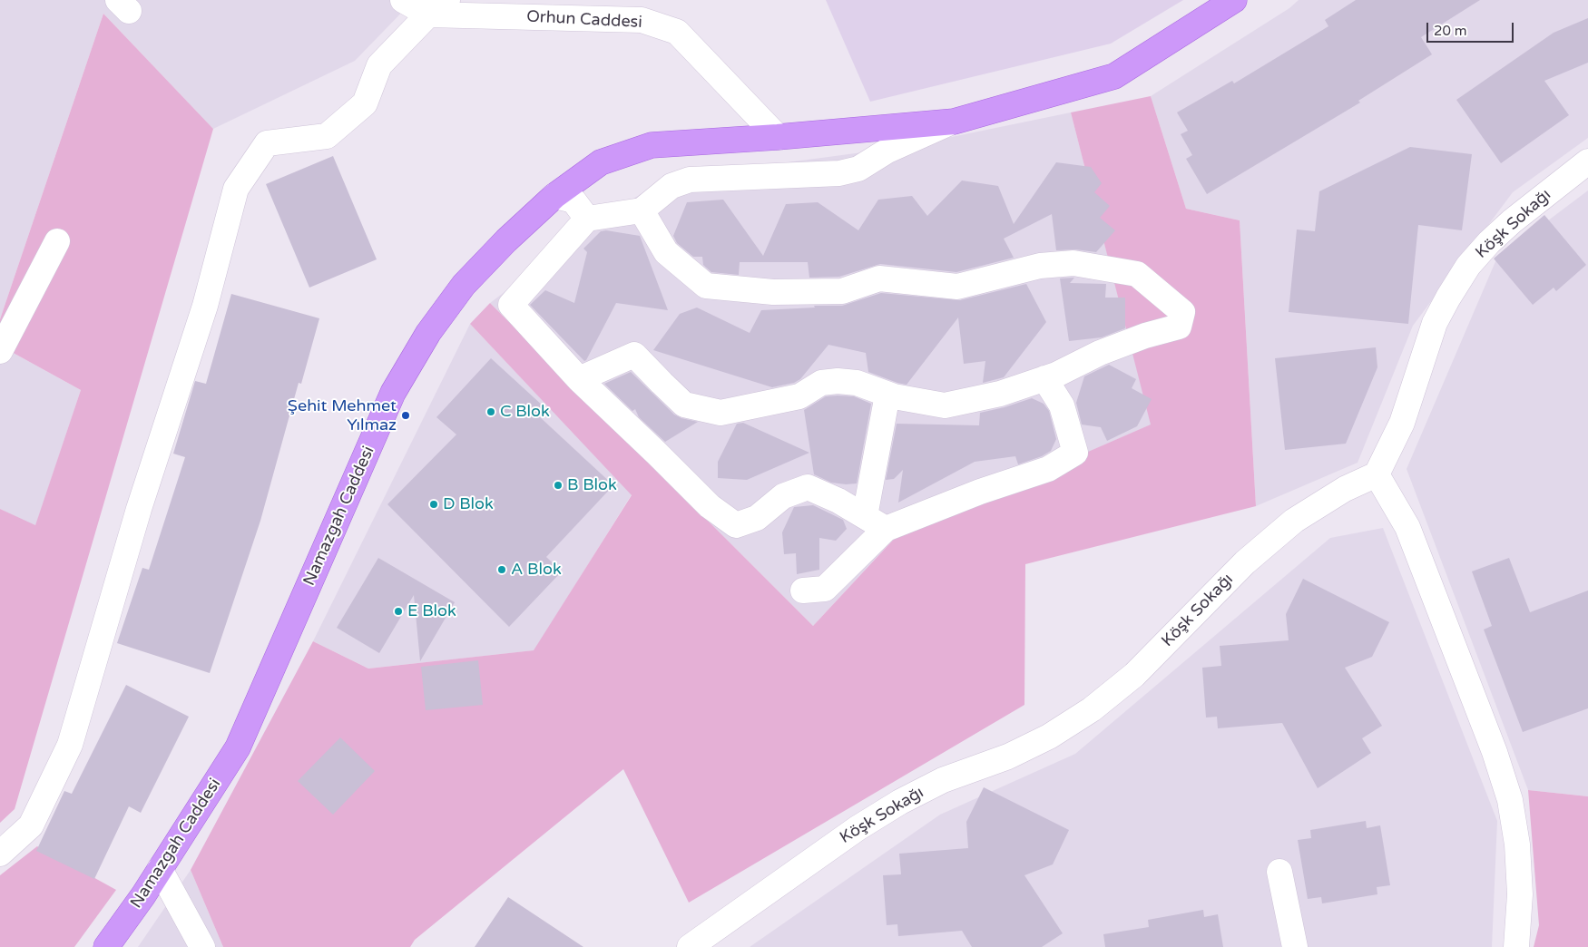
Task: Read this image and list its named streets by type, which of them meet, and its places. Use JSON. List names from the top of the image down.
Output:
{
  "streets": {
    "main road": ["Namazgah Caddesi"],
    "street": ["Orhun Caddesi", "Köşk Sokağı"]
  },
  "crossings": [
    ["Orhun Caddesi", "Namazgah Caddesi"]
  ],
  "places": [
    "C Blok",
    "Şehit Mehmet Yılmaz",
    "B Blok",
    "D Blok",
    "A Blok",
    "E Blok"
  ],
  "scale_bar": "20 m"
}
